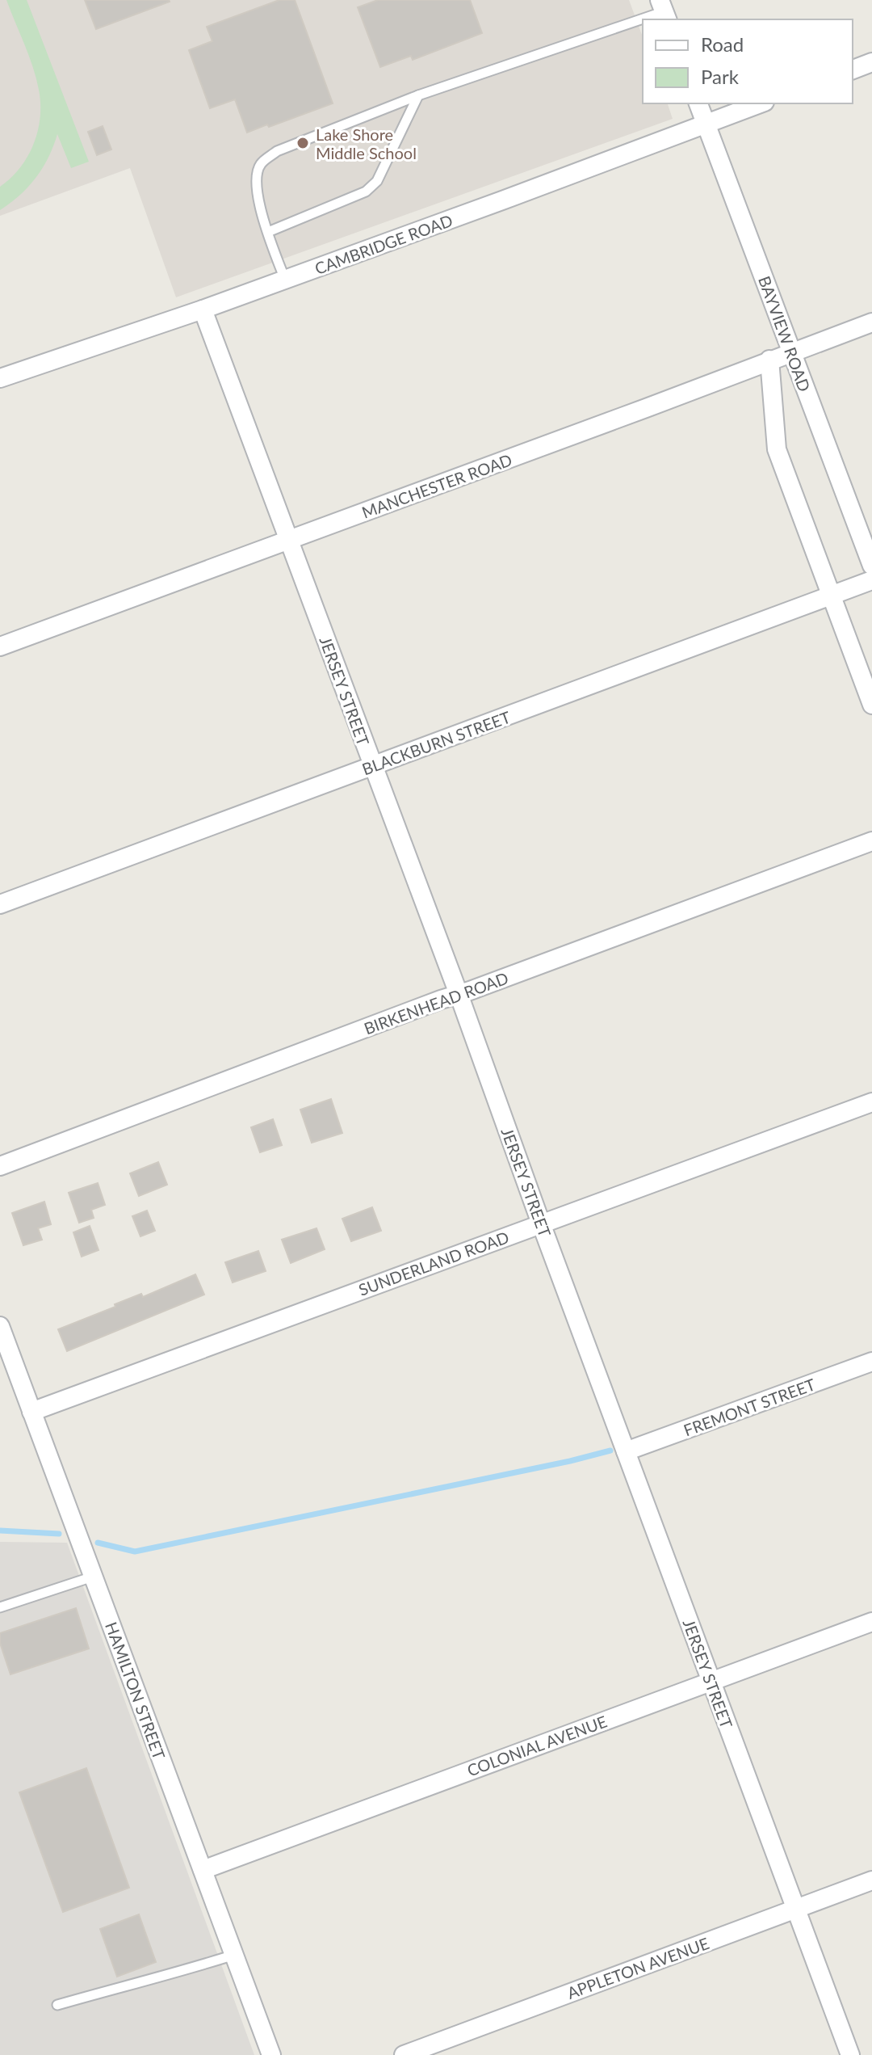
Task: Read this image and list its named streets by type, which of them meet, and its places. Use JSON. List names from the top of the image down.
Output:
{
  "streets": {
    "street": [
      "CAMBRIDGE ROAD",
      "BAYVIEW ROAD",
      "MANCHESTER ROAD",
      "JERSEY STREET",
      "BLACKBURN STREET",
      "BIRKENHEAD ROAD",
      "SUNDERLAND ROAD",
      "FREMONT STREET",
      "HAMILTON STREET",
      "COLONIAL AVENUE",
      "APPLETON AVENUE"
    ]
  },
  "crossings": [
    ["CAMBRIDGE ROAD", "BAYVIEW ROAD"],
    ["CAMBRIDGE ROAD", "JERSEY STREET"],
    ["BAYVIEW ROAD", "MANCHESTER ROAD"],
    ["BAYVIEW ROAD", "BLACKBURN STREET"],
    ["MANCHESTER ROAD", "JERSEY STREET"],
    ["JERSEY STREET", "BLACKBURN STREET"],
    ["JERSEY STREET", "BIRKENHEAD ROAD"],
    ["JERSEY STREET", "SUNDERLAND ROAD"],
    ["JERSEY STREET", "FREMONT STREET"],
    ["JERSEY STREET", "COLONIAL AVENUE"],
    ["JERSEY STREET", "APPLETON AVENUE"],
    ["SUNDERLAND ROAD", "HAMILTON STREET"],
    ["HAMILTON STREET", "COLONIAL AVENUE"]
  ],
  "places": ["Lake Shore Middle School"],
  "legend": ["Road", "Park"]
}
